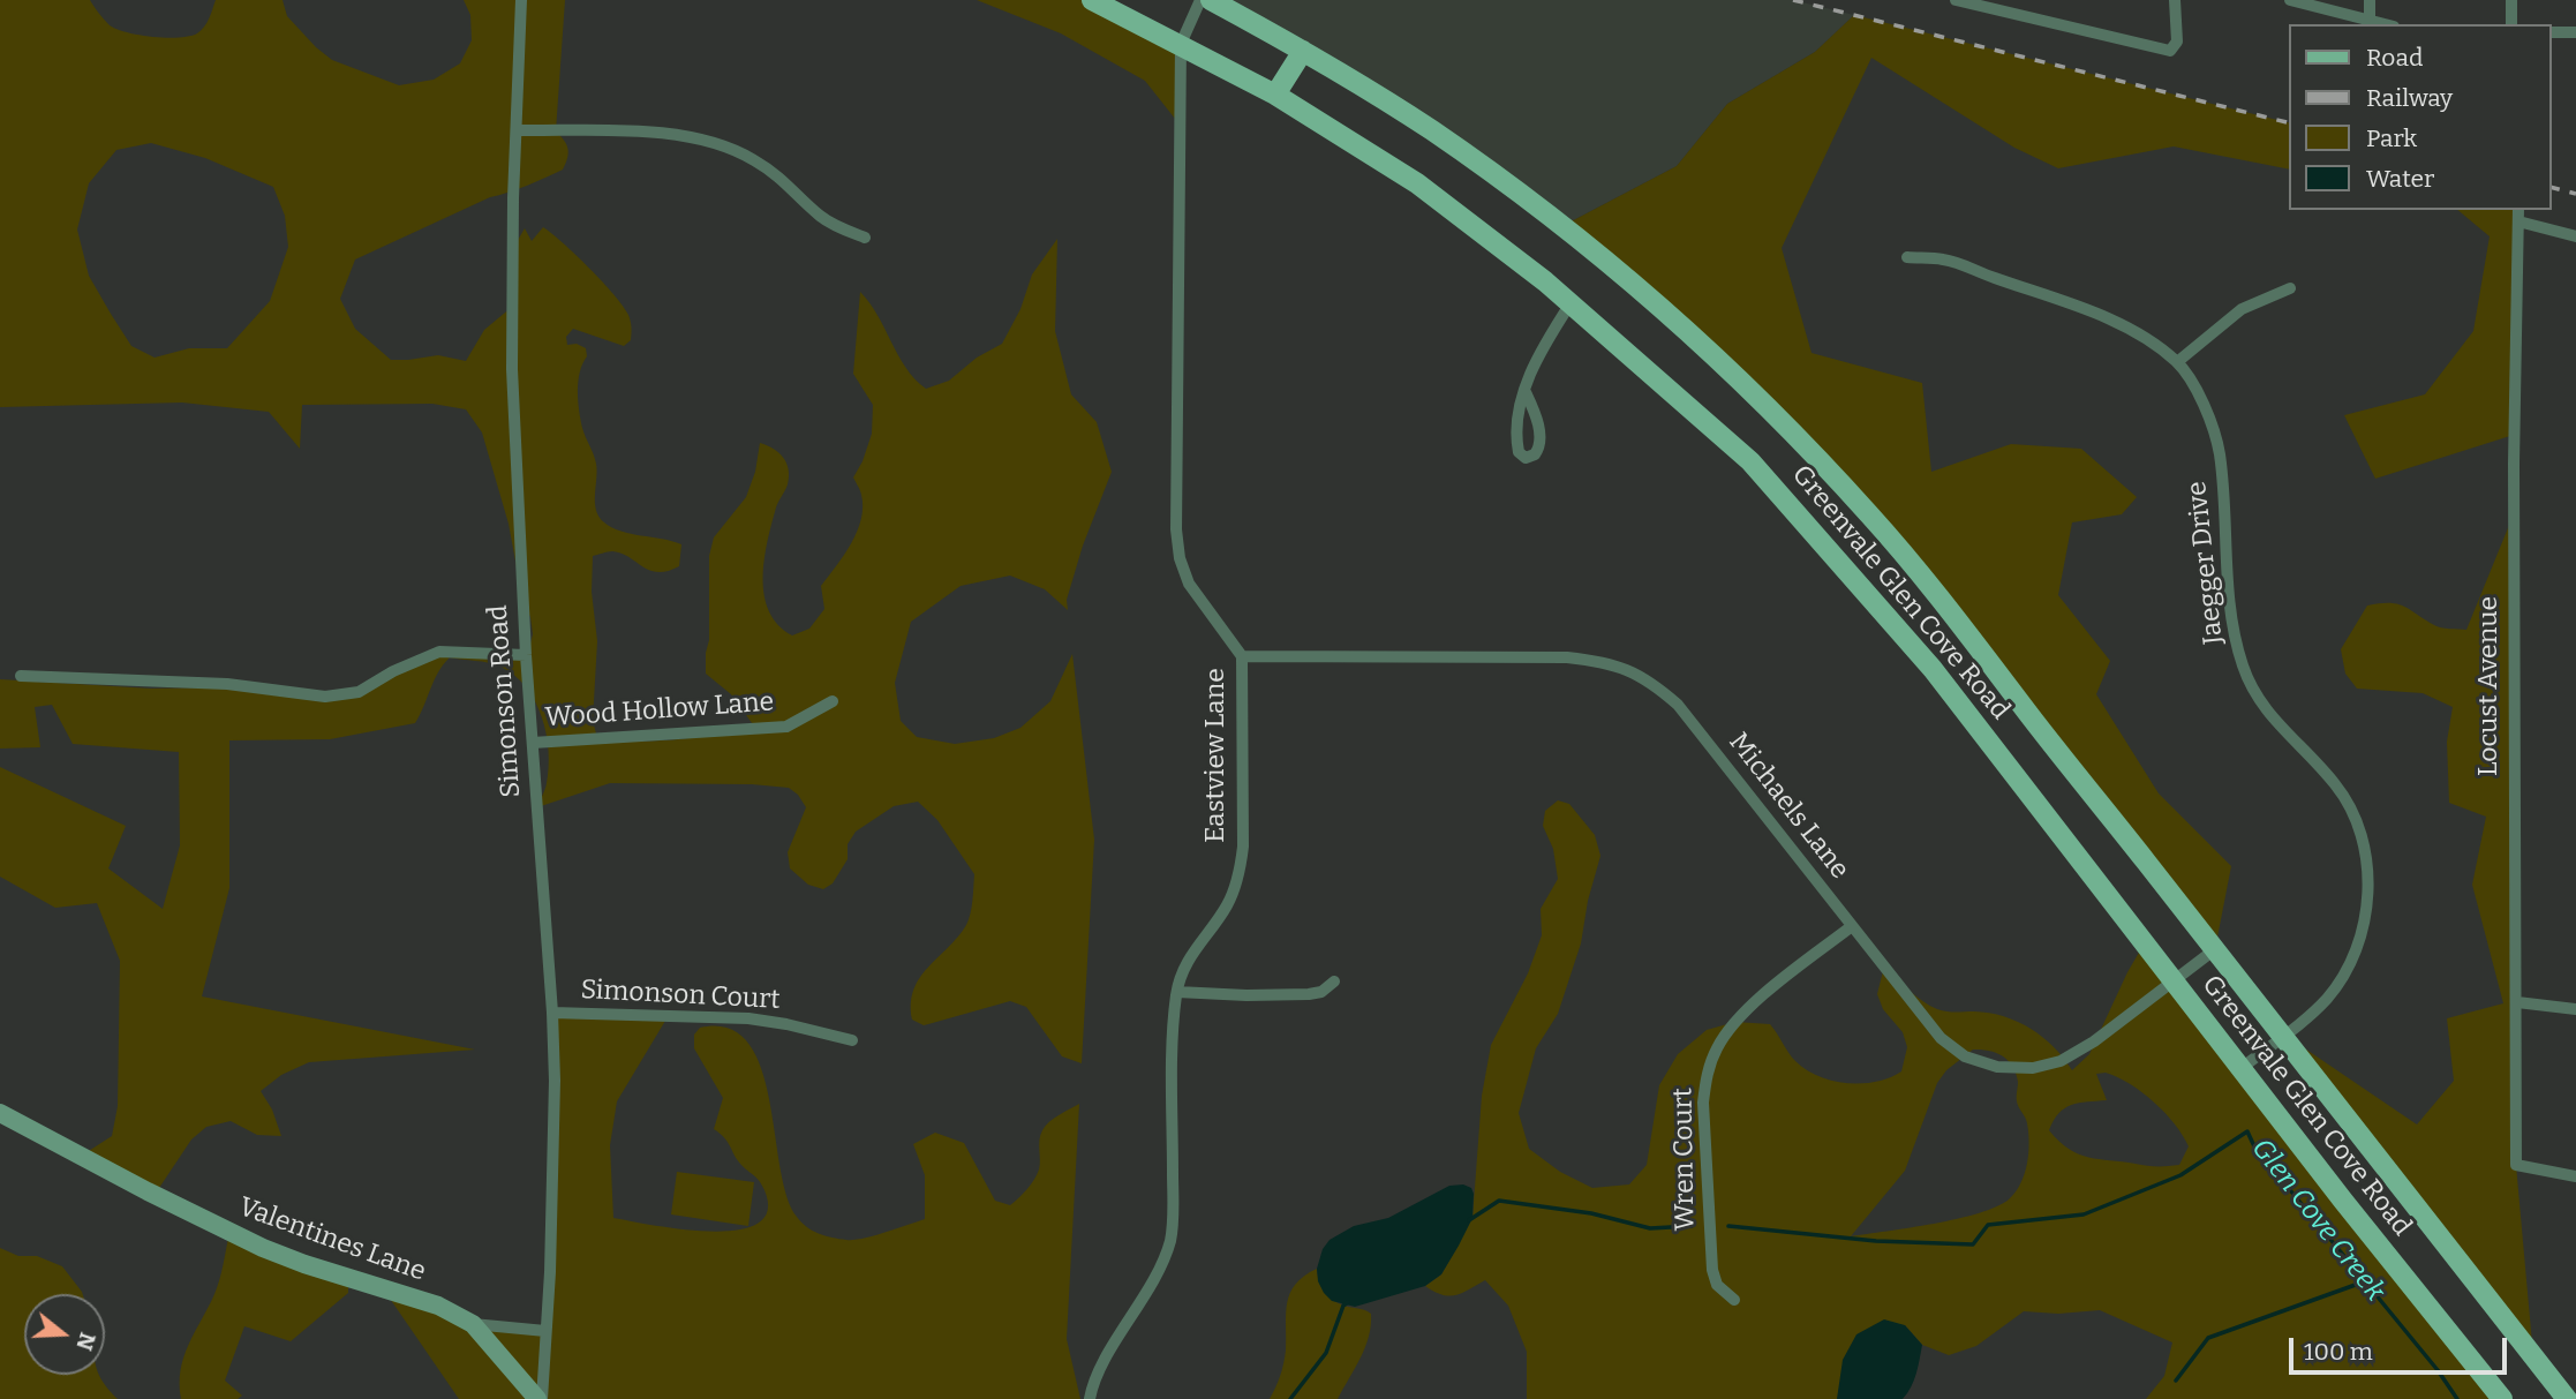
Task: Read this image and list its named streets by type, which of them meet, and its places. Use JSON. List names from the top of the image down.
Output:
{
  "streets": {
    "main road": ["Greenvale Glen Cove Road"],
    "street": [
      "Jaegger Drive",
      "Locust Avenue",
      "Simonson Road",
      "Wood Hollow Lane",
      "Eastview Lane",
      "Michaels Lane",
      "Simonson Court",
      "Wren Court",
      "Valentines Lane"
    ]
  },
  "crossings": [
    ["Jaegger Drive", "Greenvale Glen Cove Road"],
    ["Greenvale Glen Cove Road", "Eastview Lane"],
    ["Greenvale Glen Cove Road", "Michaels Lane"],
    ["Simonson Road", "Wood Hollow Lane"],
    ["Simonson Road", "Simonson Court"],
    ["Simonson Road", "Valentines Lane"],
    ["Eastview Lane", "Michaels Lane"],
    ["Michaels Lane", "Wren Court"]
  ],
  "water": ["Glen Cove Creek"],
  "legend": [
    "Road",
    "Railway",
    "Park",
    "Water"
  ],
  "scale_bar": "100 m",
  "north": "right"
}
